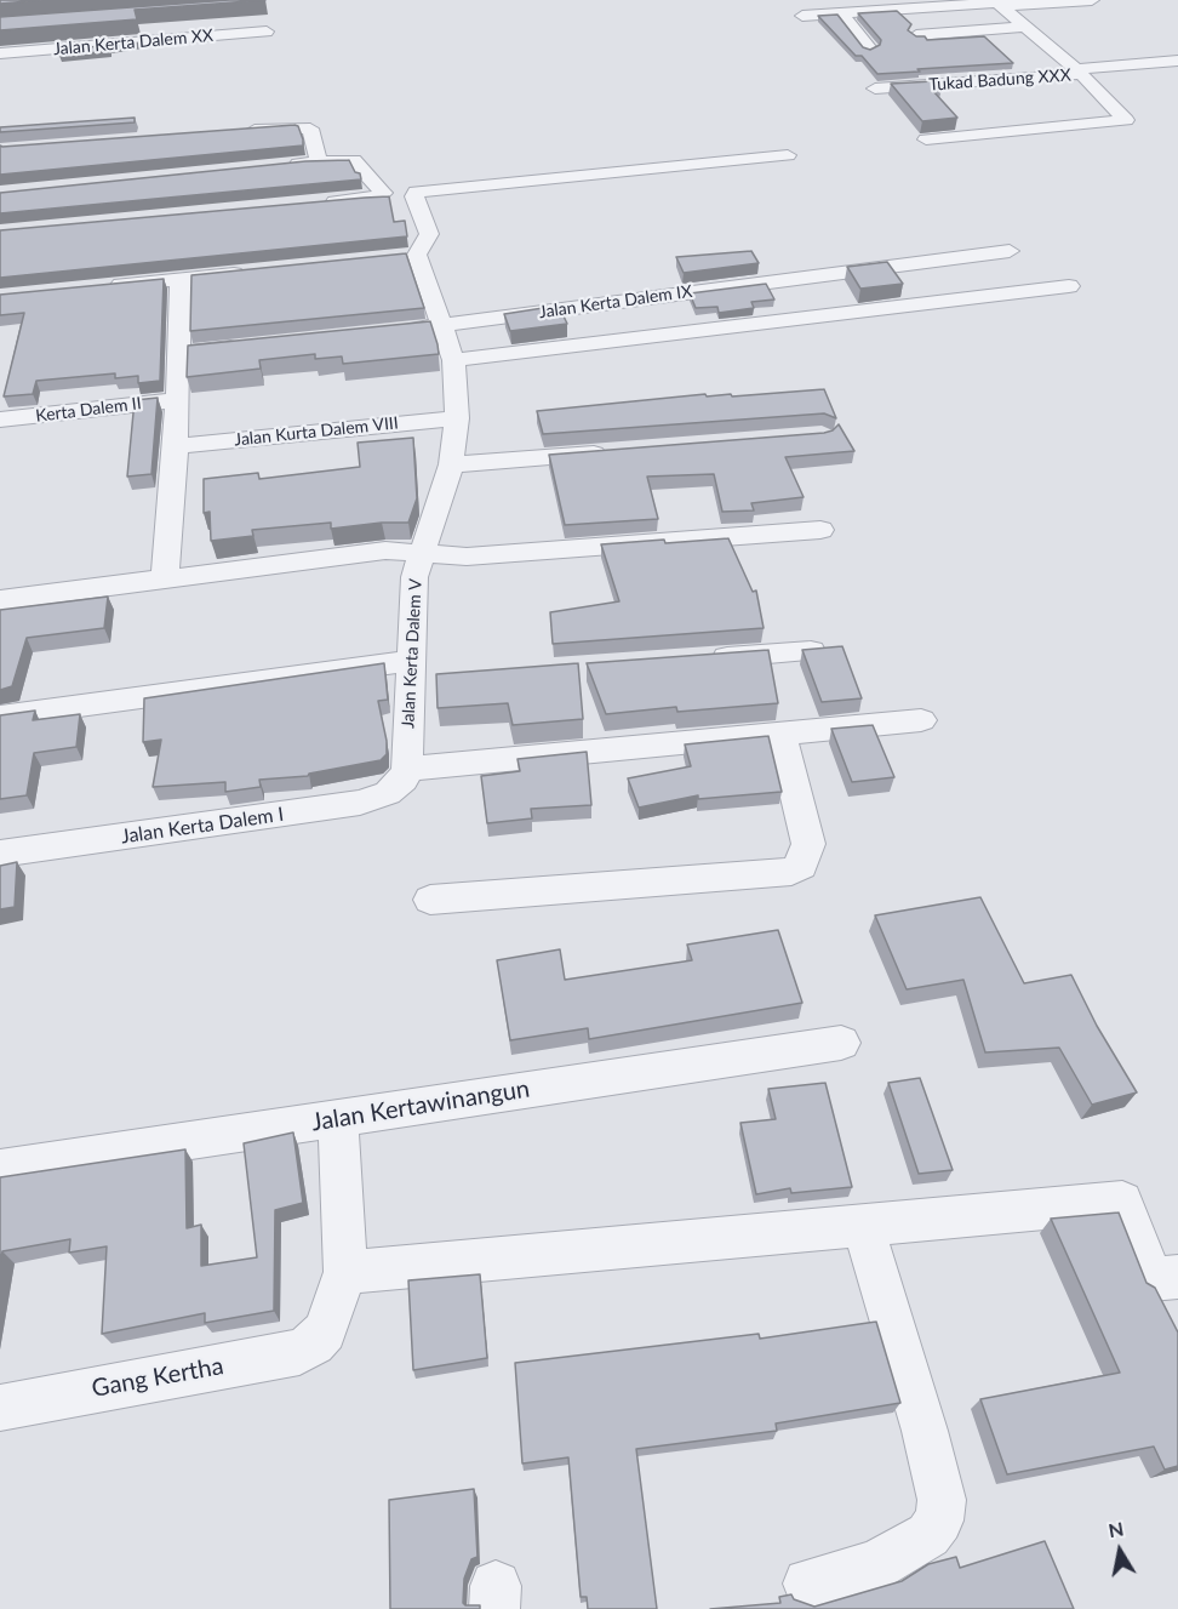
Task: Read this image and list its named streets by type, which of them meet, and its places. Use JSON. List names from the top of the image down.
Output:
{
  "streets": {
    "street": [
      "Jalan Kerta Dalem XX",
      "Tukad Badung XXX",
      "Jalan Kerta Dalem IX",
      "Kerta Dalem II",
      "Jalan Kurta Dalem VIII",
      "Jalan Kerta Dalem V",
      "Jalan Kerta Dalem I",
      "Jalan Kertawinangun",
      "Gang Kertha"
    ]
  },
  "crossings": [
    ["Jalan Kerta Dalem IX", "Jalan Kerta Dalem V"],
    ["Jalan Kurta Dalem VIII", "Jalan Kerta Dalem V"],
    ["Jalan Kerta Dalem V", "Jalan Kerta Dalem I"]
  ],
  "north": "top"
}
